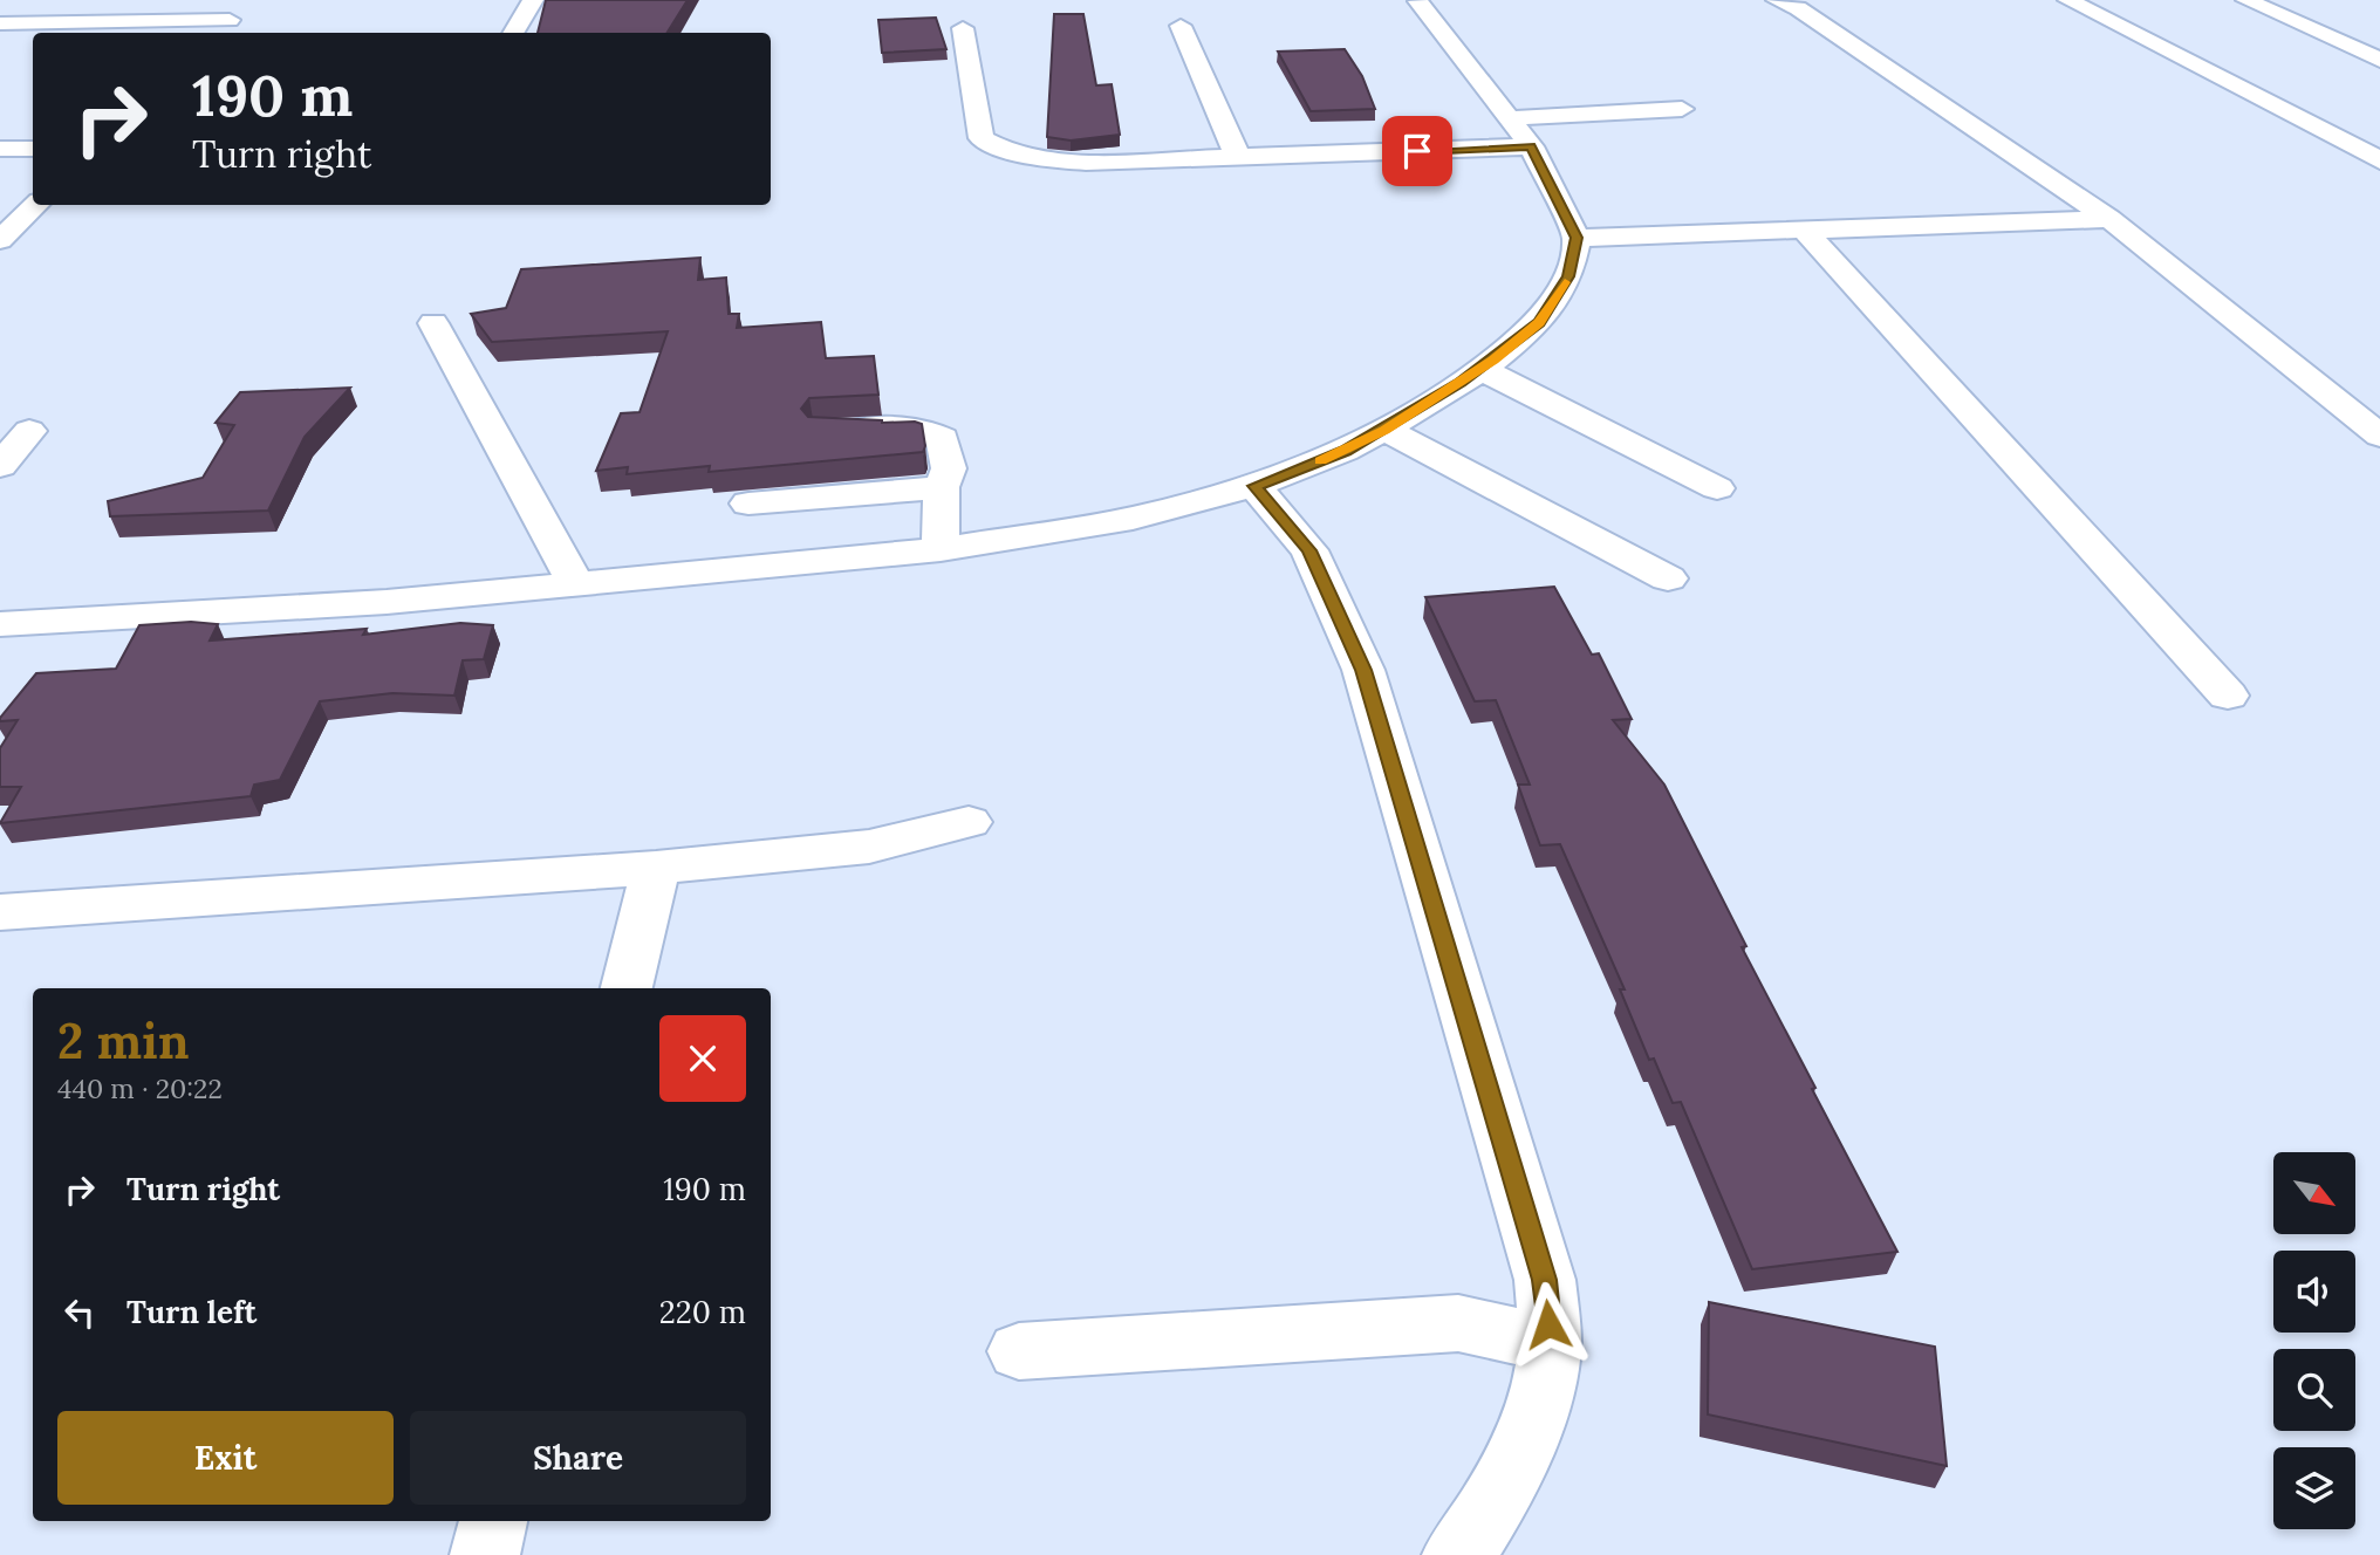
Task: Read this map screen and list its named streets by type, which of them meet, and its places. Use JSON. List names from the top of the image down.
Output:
{
  "north": "bottom right",
  "page": {
    "turn": ["190 m", "Turn right"],
    "heading": ["2 min", "440 m · 20:22"],
    "list": [
      {
        "name": "Turn right",
        "value": "190 m"
      },
      {
        "name": "Turn left",
        "value": "220 m"
      }
    ],
    "buttons": ["Exit", "Share"]
  }
}
